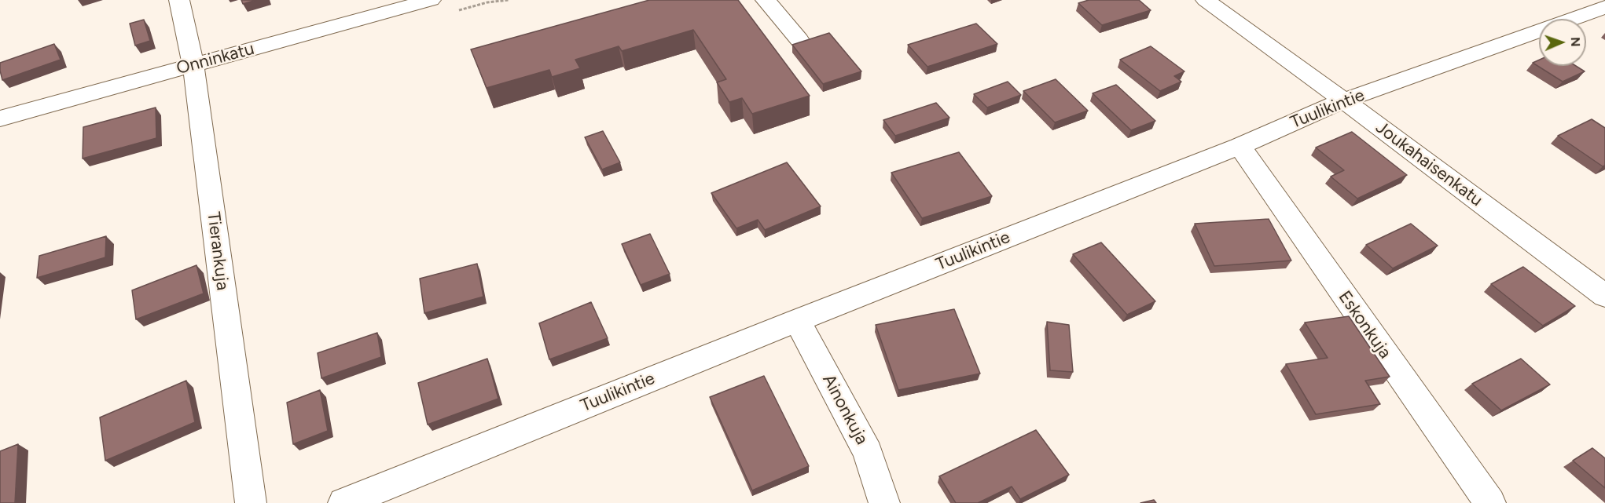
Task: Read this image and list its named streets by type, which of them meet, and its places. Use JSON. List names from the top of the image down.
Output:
{
  "streets": {
    "street": [
      "Onninkatu",
      "Tuulikintie",
      "Joukahaisenkatu",
      "Tierankuja",
      "Eskonkuja",
      "Ainonkuja"
    ]
  },
  "crossings": [
    ["Onninkatu", "Tierankuja"],
    ["Tuulikintie", "Joukahaisenkatu"],
    ["Tuulikintie", "Eskonkuja"],
    ["Tuulikintie", "Ainonkuja"]
  ],
  "north": "right"
}
